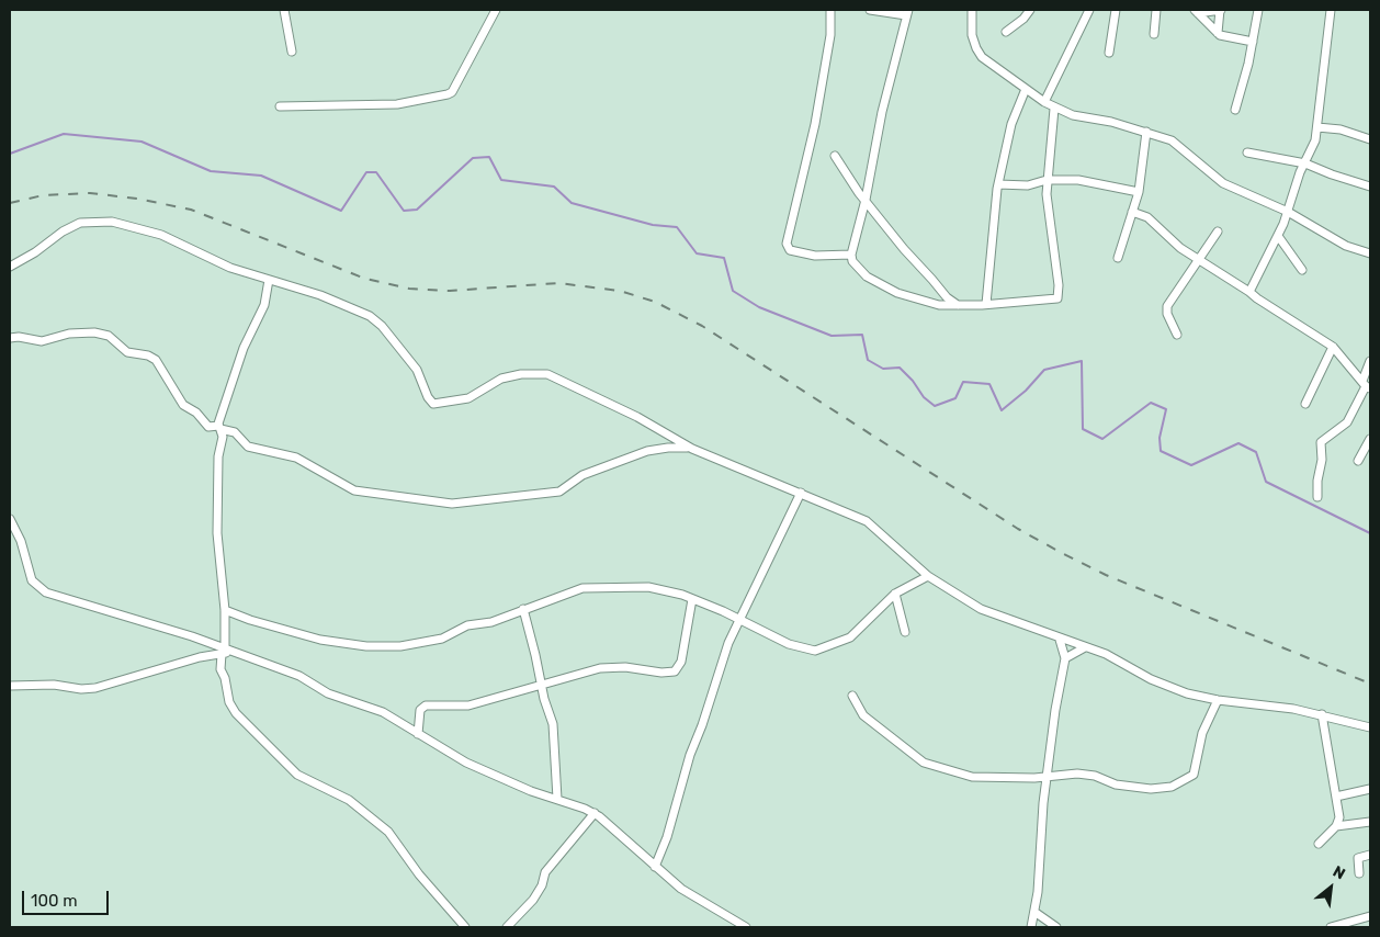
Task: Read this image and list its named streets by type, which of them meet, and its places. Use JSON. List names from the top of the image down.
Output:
{
  "scale_bar": "100 m",
  "north": "top right"
}
